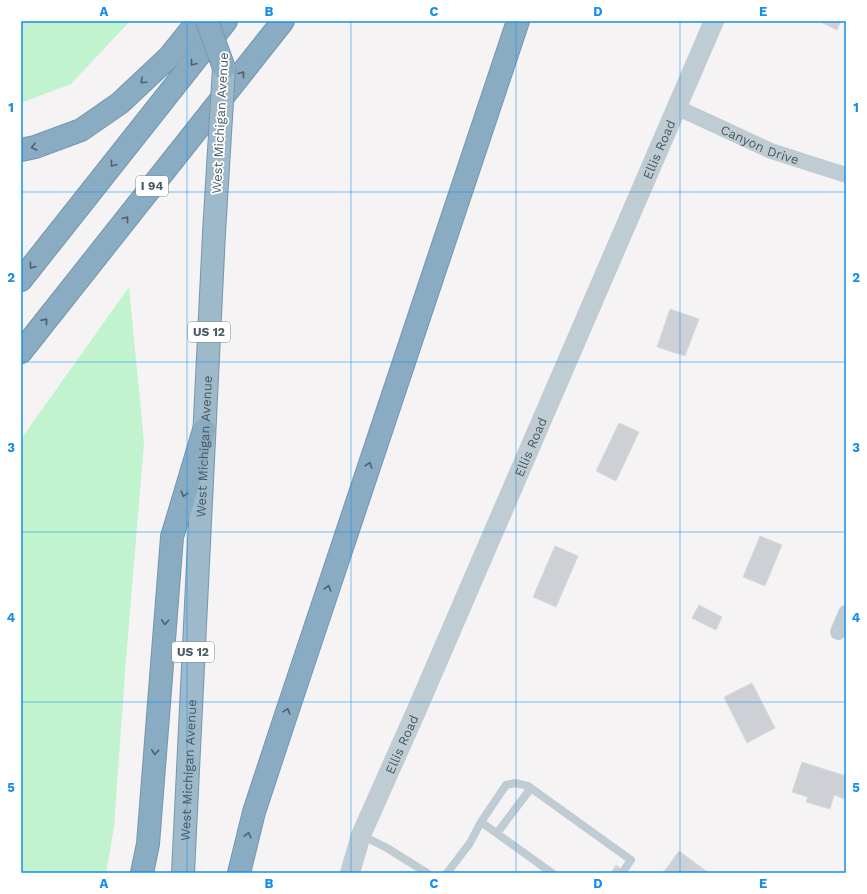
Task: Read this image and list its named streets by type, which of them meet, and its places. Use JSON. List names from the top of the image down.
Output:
{
  "streets": {
    "highway": ["West Michigan Avenue", "I 94", "US 12"],
    "street": ["Canyon Drive", "Ellis Road"]
  },
  "crossings": [
    ["Canyon Drive", "Ellis Road"]
  ],
  "grid": {
    "columns": [
      "A",
      "B",
      "C",
      "D",
      "E"
    ],
    "rows": [
      "1",
      "2",
      "3",
      "4",
      "5"
    ]
  }
}
